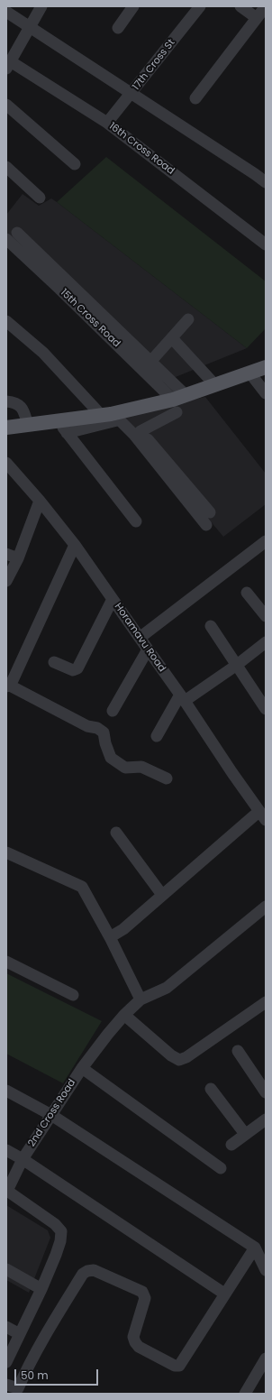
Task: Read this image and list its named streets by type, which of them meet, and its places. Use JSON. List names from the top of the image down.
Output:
{
  "streets": {
    "street": [
      "17th Cross St",
      "16th Cross Road",
      "15th Cross Road",
      "Horamavu Road",
      "2nd Cross Road"
    ]
  },
  "crossings": [
    ["17th Cross St", "16th Cross Road"]
  ],
  "scale_bar": "50 m"
}
